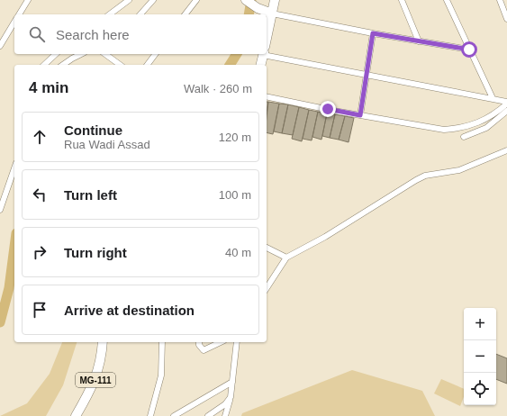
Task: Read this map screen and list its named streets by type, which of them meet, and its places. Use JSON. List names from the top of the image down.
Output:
{
  "streets": {
    "main road": ["MG-111"]
  },
  "page": {
    "search": "Search here",
    "heading": ["4 min", "Walk · 260 m"],
    "list": [
      ["Continue", "Rua Wadi Assad", "120 m"],
      ["Turn left", "100 m"],
      ["Turn right", "40 m"],
      "Arrive at destination"
    ],
    "map_buttons": ["+", "−"]
  }
}
